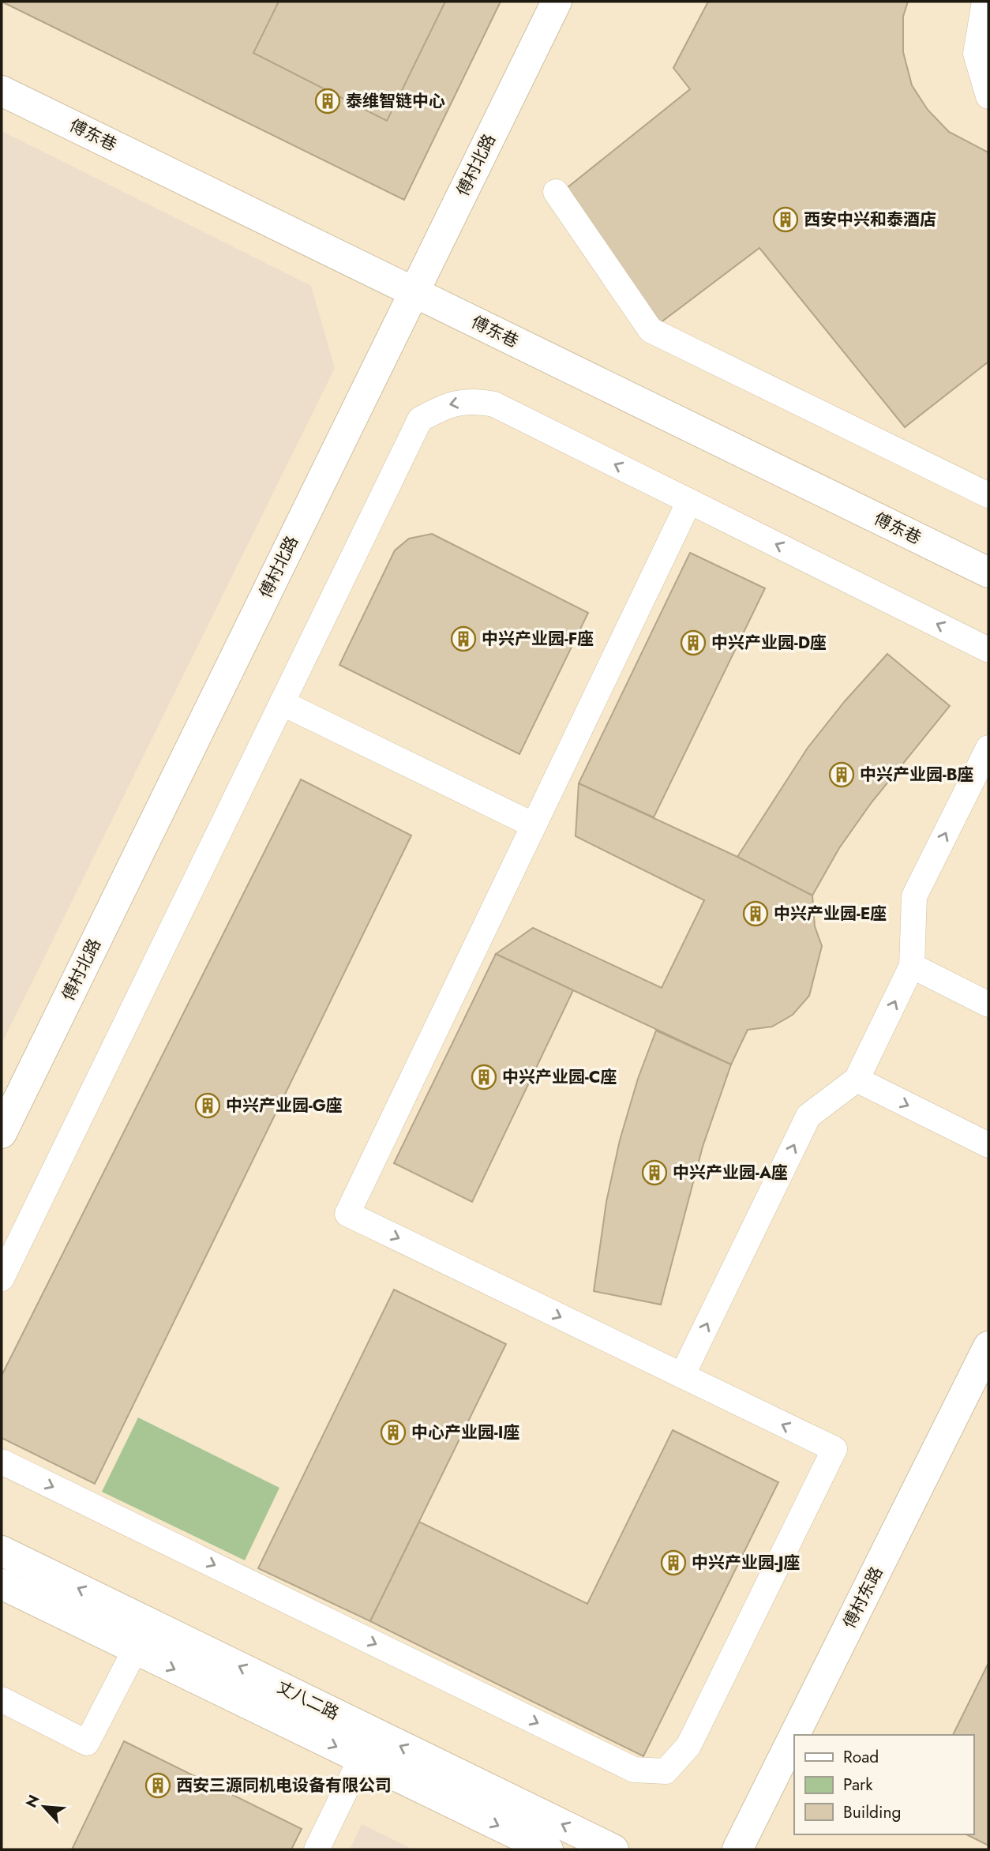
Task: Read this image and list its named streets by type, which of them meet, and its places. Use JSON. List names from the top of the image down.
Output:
{
  "streets": {
    "street": [
      "傅东巷",
      "傅村北路",
      "傅村东路",
      "丈八二路"
    ]
  },
  "crossings": [
    ["傅东巷", "傅村北路"]
  ],
  "places": {
    "building": [
      "泰维智链中心",
      "西安中兴和泰酒店",
      "中兴产业园-F座",
      "中兴产业园-D座",
      "中兴产业园-B座",
      "中兴产业园-E座",
      "中兴产业园-C座",
      "中兴产业园-G座",
      "中兴产业园-A座",
      "中心产业园-I座",
      "中兴产业园-J座",
      "西安三源同机电设备有限公司"
    ]
  },
  "legend": ["Road", "Park", "Building"],
  "north": "top left"
}
